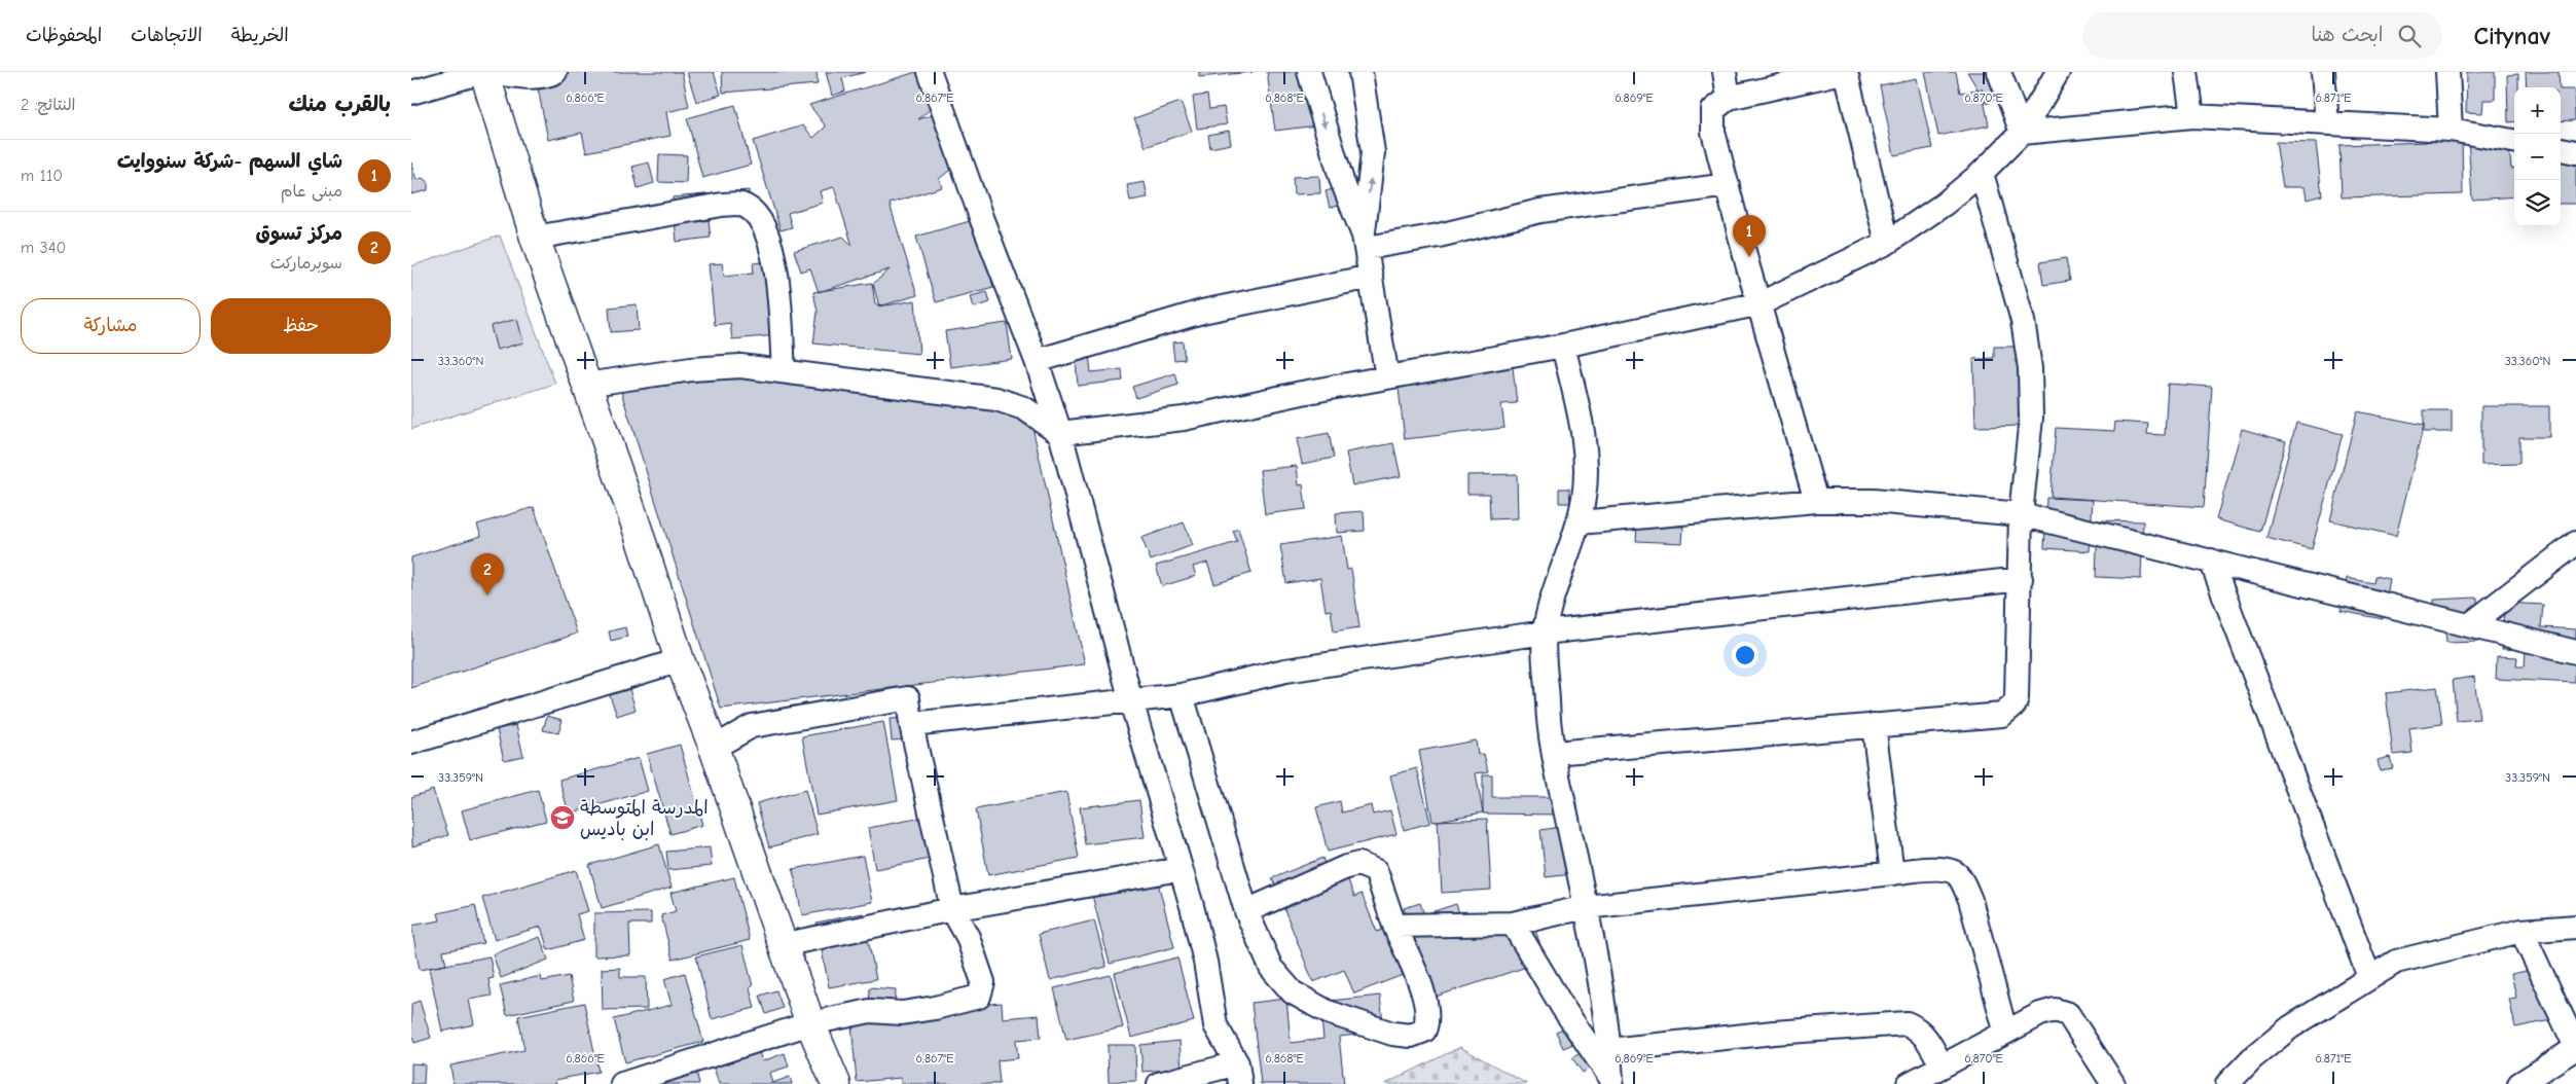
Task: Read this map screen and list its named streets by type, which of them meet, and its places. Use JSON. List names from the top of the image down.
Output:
{
  "places": {
    "school or university": ["المدرسة المتوسطة ابن باديس"]
  },
  "page": {
    "header": "Citynav",
    "search": "ابحث هنا",
    "nav": ["الخريطة", "الاتجاهات", "المحفوظات"],
    "heading": ["بالقرب منك", "النتائج: 2"],
    "map_buttons": ["+", "−"],
    "list": [
      {
        "mark": "1",
        "name": "شاي السهم -شركة سنووايت",
        "note": "مبنى عام",
        "value": "110 m"
      },
      {
        "mark": "2",
        "name": "مركز تسوق",
        "note": "سوبرماركت",
        "value": "340 m"
      }
    ],
    "pins": ["1", "2"],
    "buttons": ["حفظ", "مشاركة"]
  },
  "coordinates": [
    "6.866°E",
    "6.867°E",
    "6.868°E",
    "6.869°E",
    "6.870°E",
    "6.871°E",
    "33.360°N",
    "33.359°N"
  ]
}
